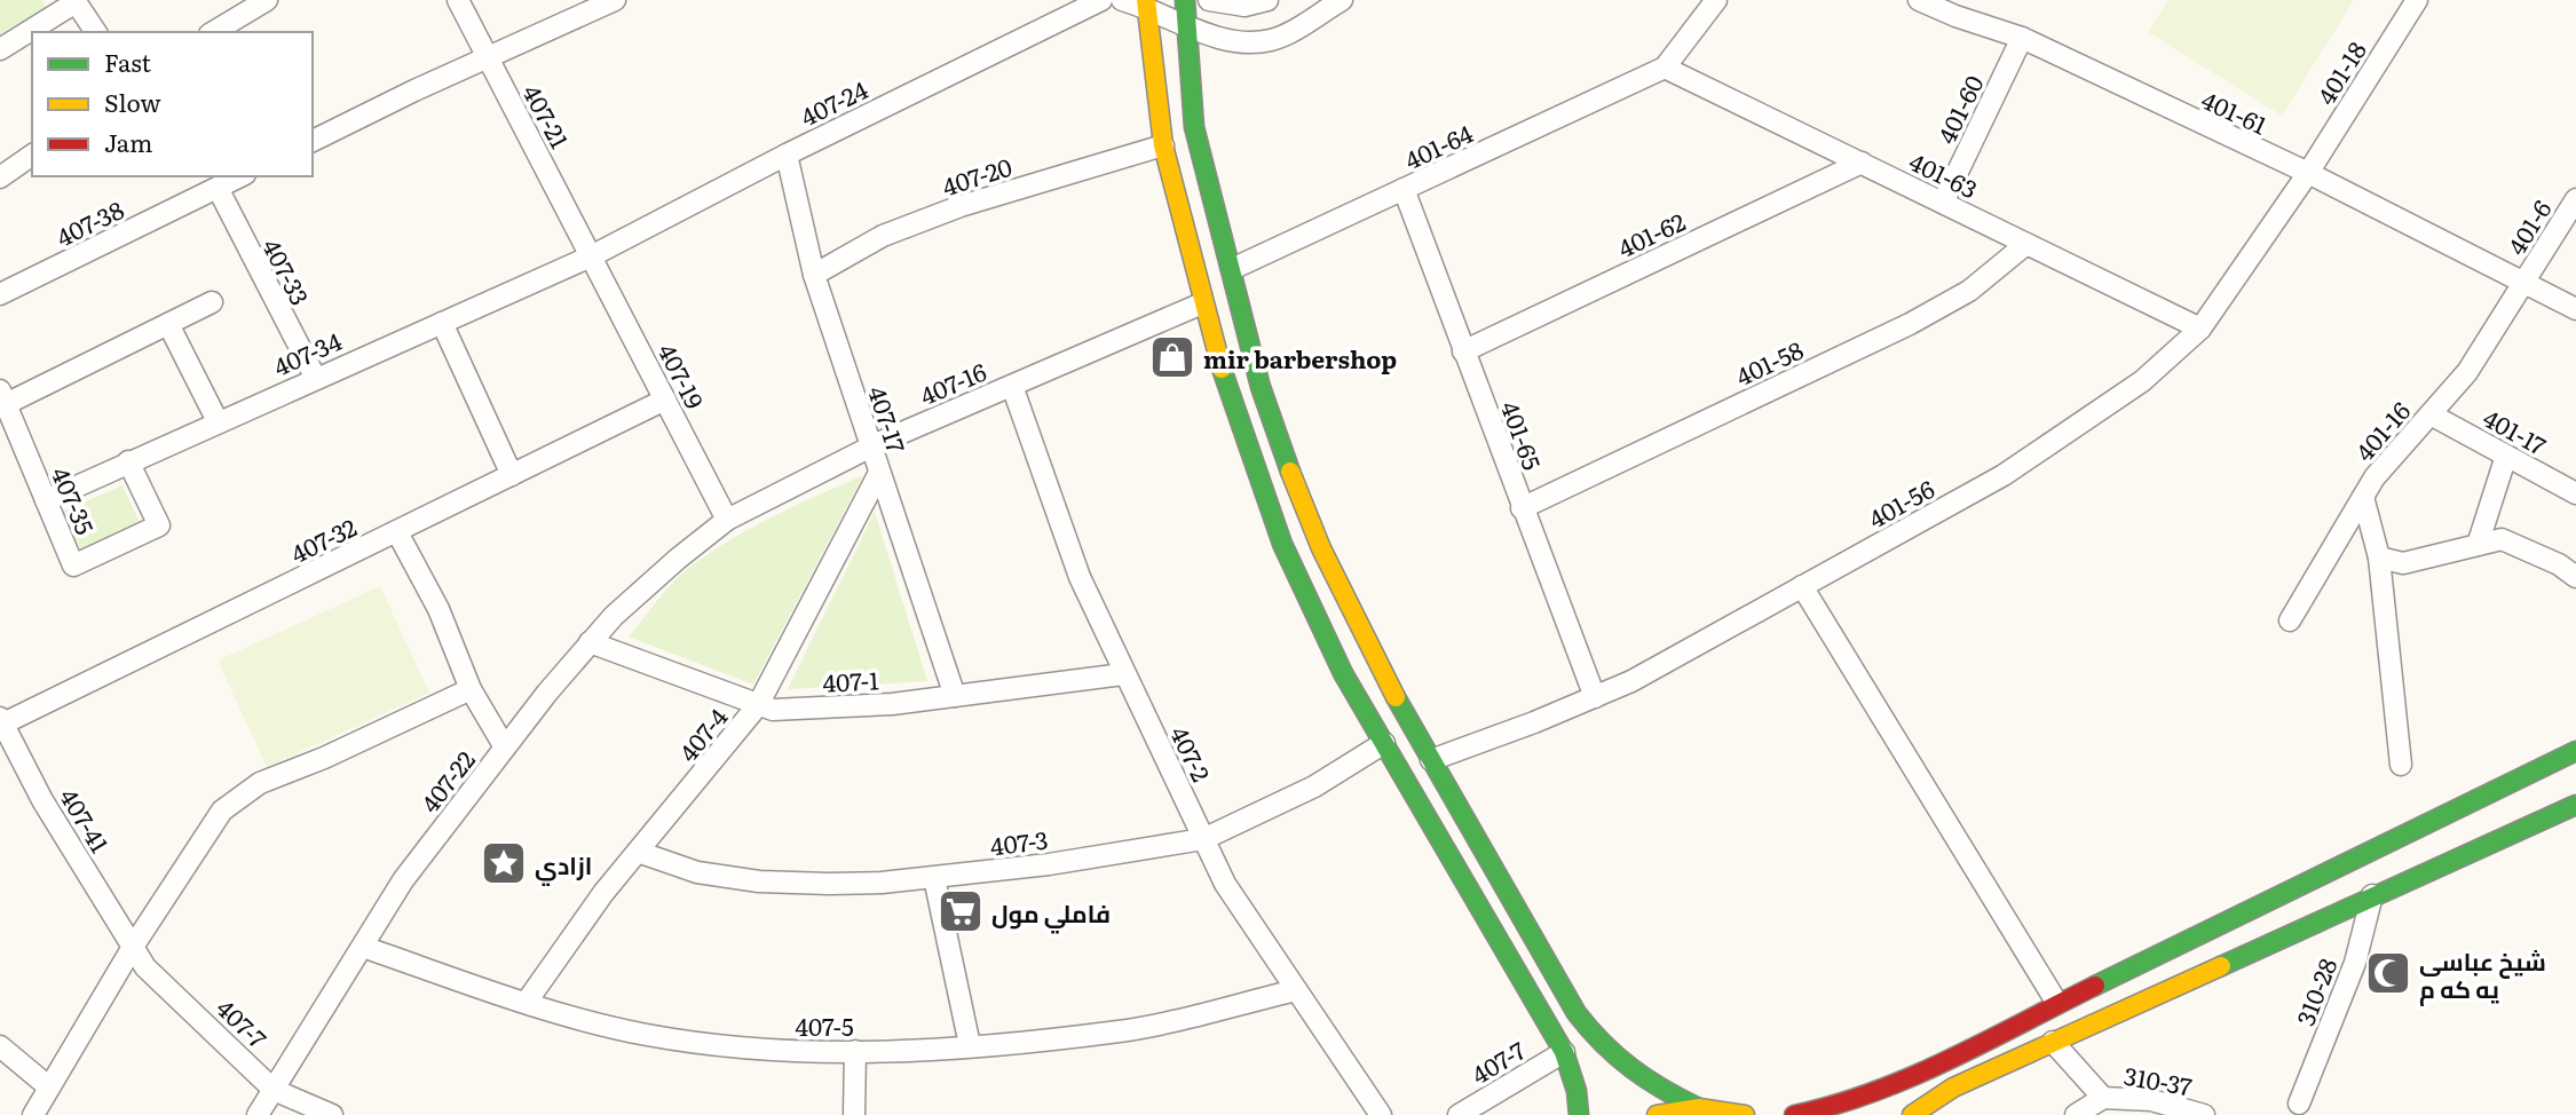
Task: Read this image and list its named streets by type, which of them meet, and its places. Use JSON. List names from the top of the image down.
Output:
{
  "streets": {
    "street": [
      "401-18",
      "407-24",
      "401-60",
      "401-61",
      "407-21",
      "401-64",
      "401-63",
      "407-20",
      "407-38",
      "401-6",
      "401-62",
      "407-33",
      "407-34",
      "401-58",
      "407-19",
      "407-16",
      "407-17",
      "401-16",
      "401-17",
      "401-65",
      "407-35",
      "401-56",
      "407-32",
      "407-1",
      "407-4",
      "407-2",
      "407-22",
      "407-41",
      "407-3",
      "310-28",
      "407-7",
      "407-5",
      "310-37"
    ]
  },
  "crossings": [
    ["401-18", "401-61"],
    ["401-18", "401-56"],
    ["407-24", "407-21"],
    ["407-24", "407-34"],
    ["407-24", "407-19"],
    ["407-24", "407-17"],
    ["401-60", "401-61"],
    ["401-60", "401-63"],
    ["401-61", "401-6"],
    ["401-61", "401-16"],
    ["401-61", "401-56"],
    ["407-21", "407-34"],
    ["407-21", "407-19"],
    ["401-64", "401-63"],
    ["401-64", "401-65"],
    ["401-63", "401-62"],
    ["401-63", "401-58"],
    ["401-63", "401-56"],
    ["407-20", "407-17"],
    ["407-38", "407-33"],
    ["401-6", "401-16"],
    ["401-62", "401-65"],
    ["407-33", "407-34"],
    ["407-34", "407-19"],
    ["407-34", "407-35"],
    ["401-58", "401-65"],
    ["407-19", "407-16"],
    ["407-19", "407-32"],
    ["407-19", "407-22"],
    ["407-16", "407-17"],
    ["407-16", "407-2"],
    ["407-16", "407-22"],
    ["407-17", "407-1"],
    ["407-17", "407-4"],
    ["401-16", "401-17"],
    ["401-65", "401-56"],
    ["407-32", "407-41"],
    ["407-1", "407-4"],
    ["407-1", "407-2"],
    ["407-1", "407-22"],
    ["407-4", "407-3"],
    ["407-4", "407-5"],
    ["407-2", "407-3"],
    ["407-2", "407-5"],
    ["407-22", "407-7"],
    ["407-22", "407-5"],
    ["407-41", "407-7"]
  ],
  "places": {
    "shop": ["mir barbershop"],
    "place": ["ازادي"],
    "supermarket": ["فاملي مول"],
    "mosque": ["شیخ عباسی یه که م"]
  },
  "legend": ["Fast", "Slow", "Jam"]
}
